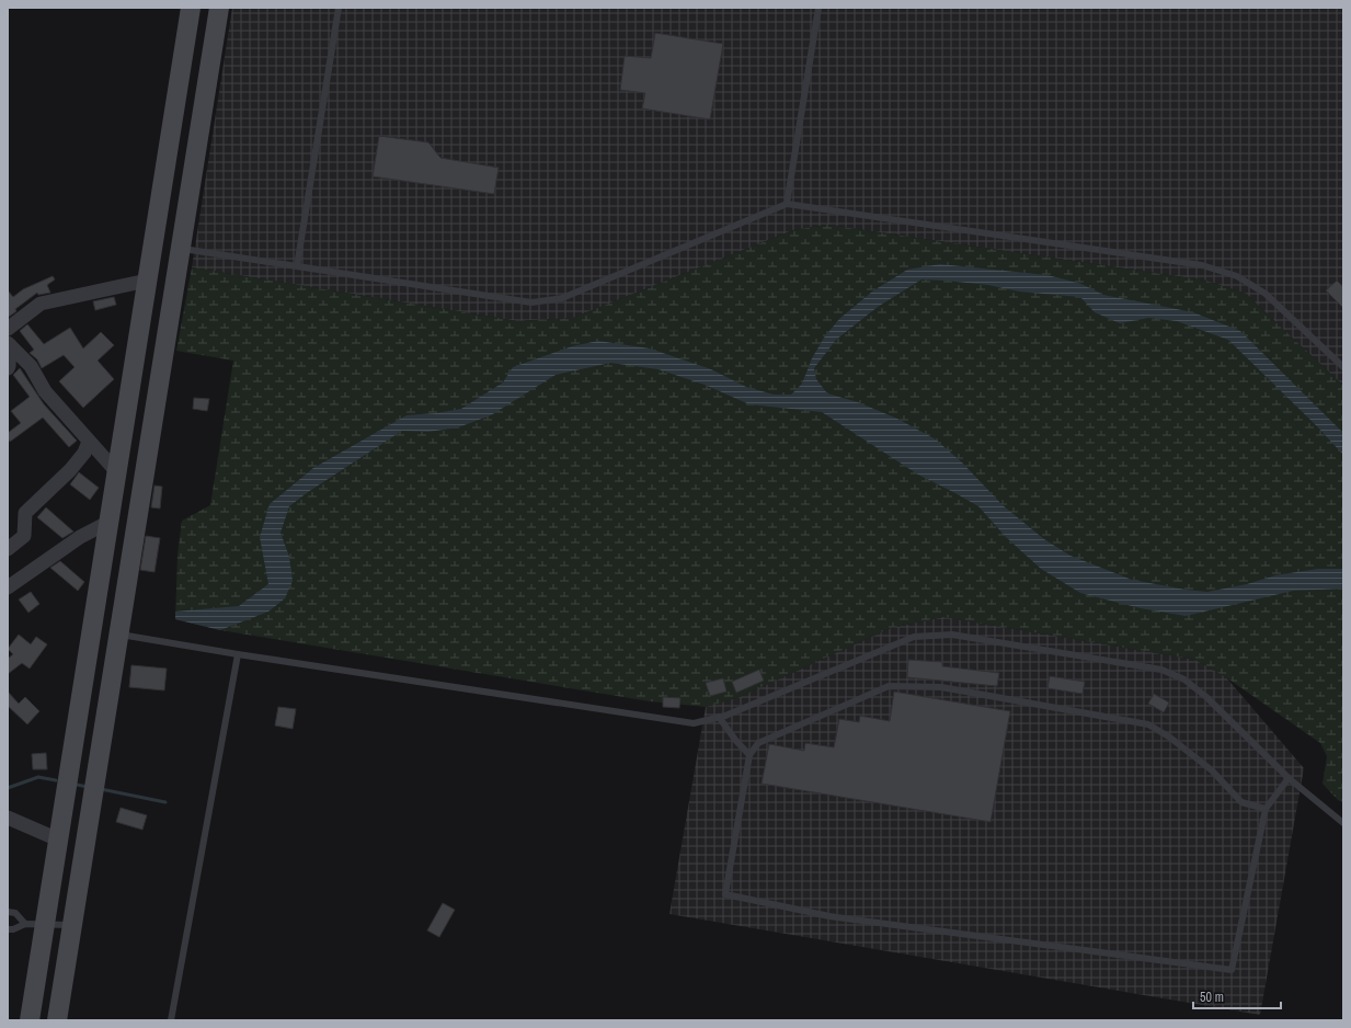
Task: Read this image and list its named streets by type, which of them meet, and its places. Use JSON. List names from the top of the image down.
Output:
{
  "scale_bar": "50 m"
}
